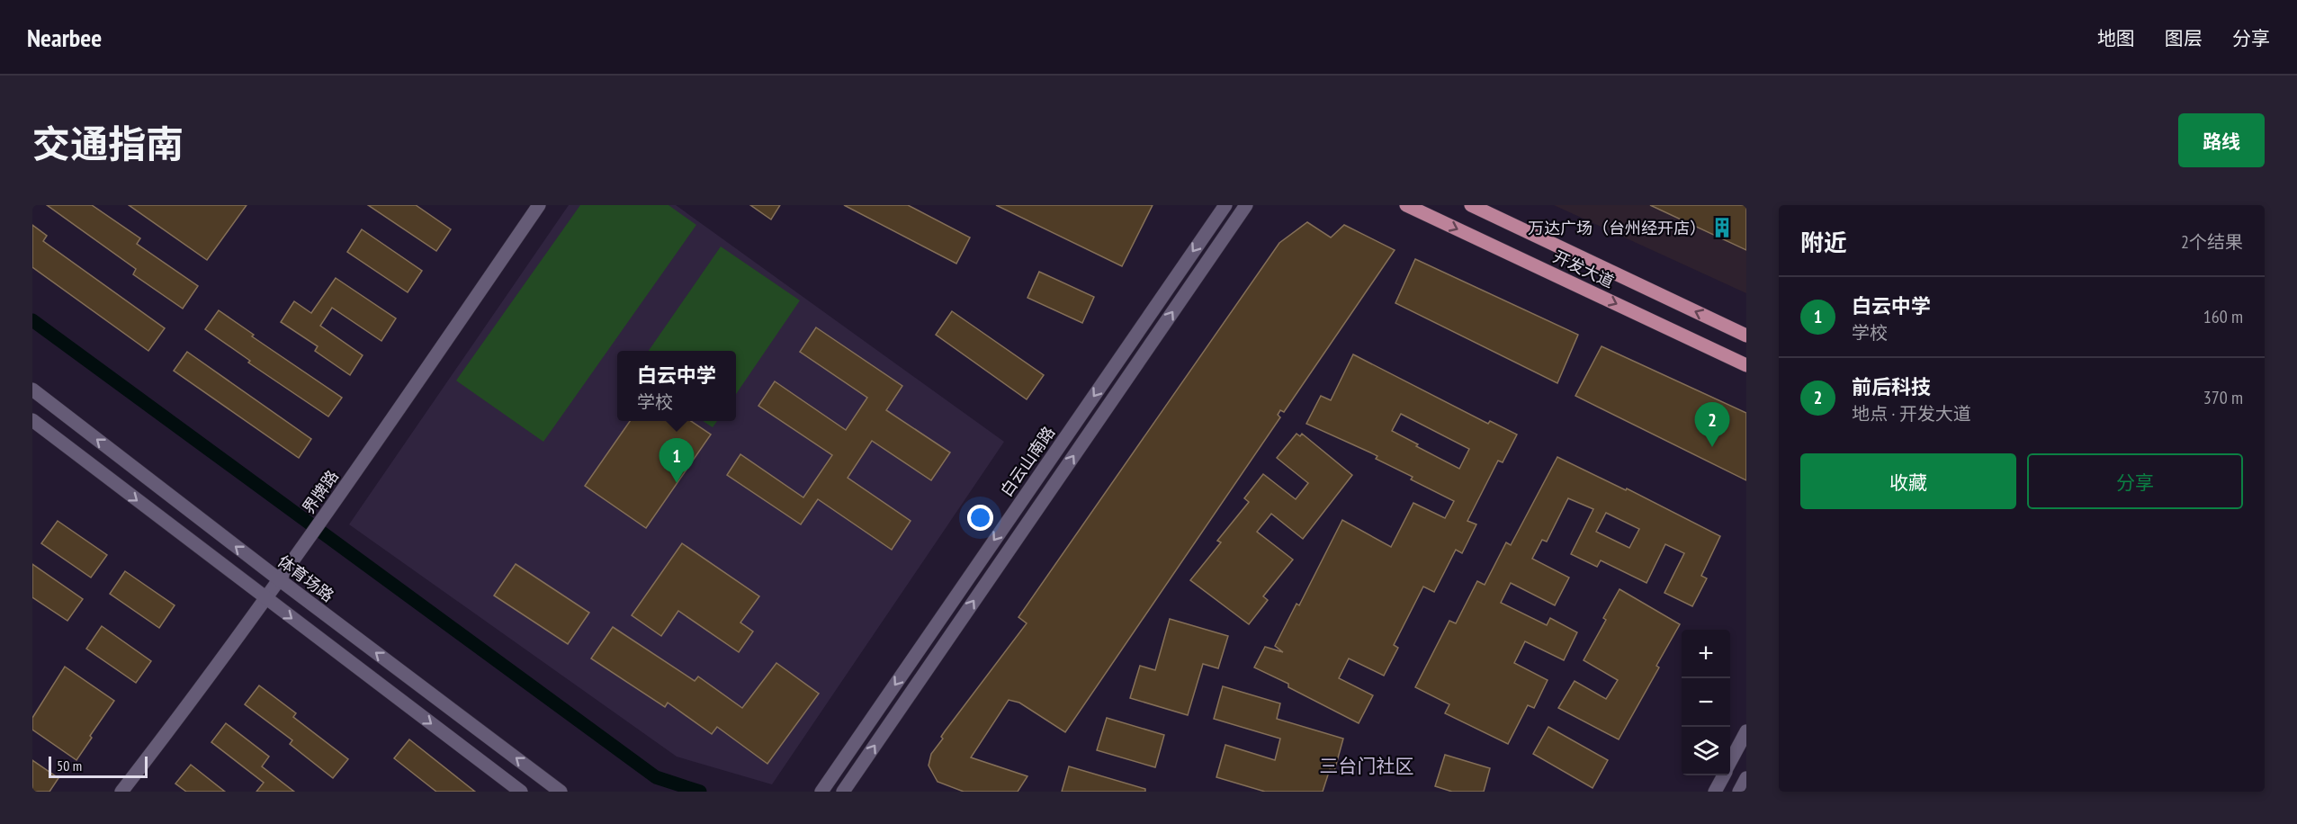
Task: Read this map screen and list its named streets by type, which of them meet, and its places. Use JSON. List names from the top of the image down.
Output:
{
  "streets": {
    "main road": [
      "开发大道",
      "白云山南路",
      "界牌路",
      "体育场路"
    ]
  },
  "crossings": [
    ["界牌路", "体育场路"]
  ],
  "districts": ["三台门社区"],
  "places": {
    "building": ["万达广场（台州经开店）"]
  },
  "scale_bar": "50 m",
  "page": {
    "header": "Nearbee",
    "nav": ["地图", "图层", "分享"],
    "title": "交通指南",
    "buttons": [
      "路线",
      ["收藏", "分享"]
    ],
    "heading": ["附近", "2个结果"],
    "list": [
      {
        "mark": "1",
        "name": "白云中学",
        "note": "学校",
        "value": "160 m"
      },
      {
        "mark": "2",
        "name": "前后科技",
        "note": "地点 · 开发大道",
        "value": "370 m"
      }
    ],
    "popup": ["白云中学", "学校"],
    "pins": ["2", "1"],
    "map_buttons": ["+", "−"],
    "scale": "50 m"
  }
}
